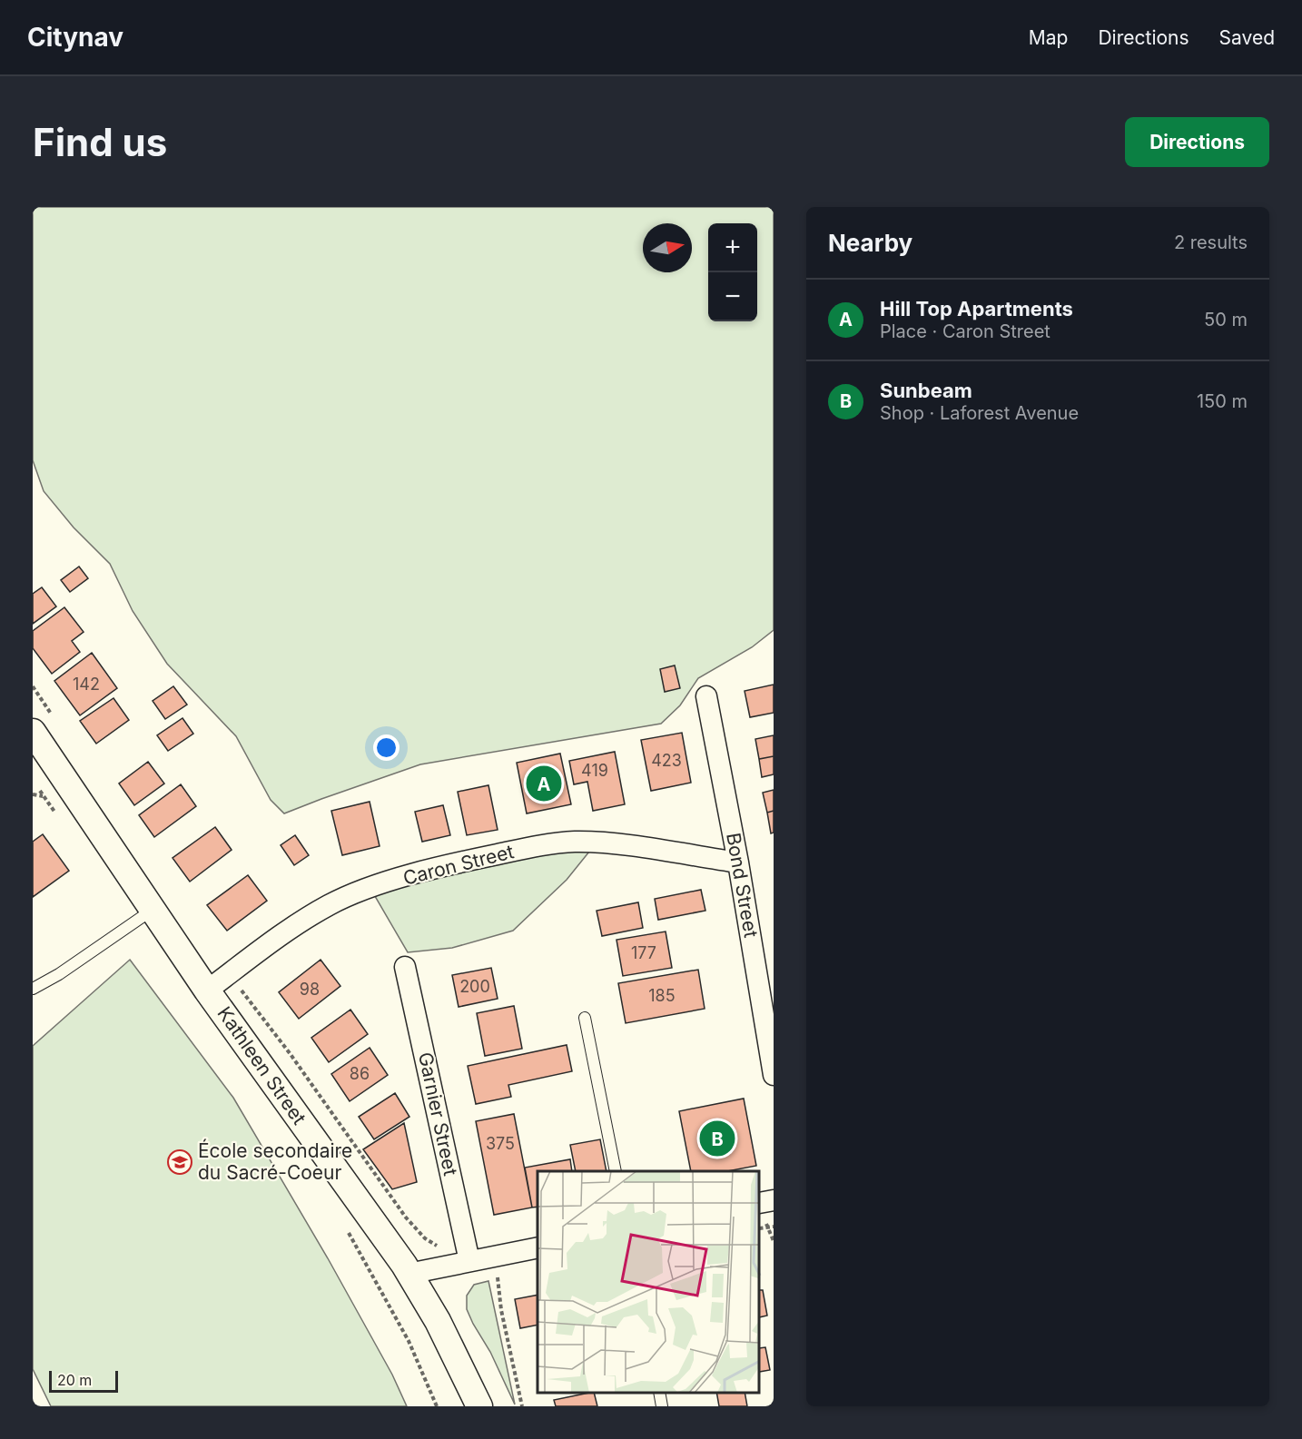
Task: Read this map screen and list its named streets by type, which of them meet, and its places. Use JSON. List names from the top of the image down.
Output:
{
  "streets": {
    "street": [
      "Caron Street",
      "Bond Street",
      "Kathleen Street",
      "Garnier Street"
    ]
  },
  "crossings": [
    ["Caron Street", "Bond Street"],
    ["Caron Street", "Kathleen Street"]
  ],
  "places": {
    "school or university": ["École secondaire du Sacré-Coeur"]
  },
  "house_numbers": [
    "142",
    "423",
    "419",
    "177",
    "200",
    "98",
    "185",
    "86",
    "375"
  ],
  "scale_bar": "20 m",
  "north": "right",
  "page": {
    "header": "Citynav",
    "nav": ["Map", "Directions", "Saved"],
    "buttons": "Directions",
    "title": "Find us",
    "heading": ["Nearby", "2 results"],
    "map_buttons": ["+", "−"],
    "list": [
      {
        "mark": "A",
        "name": "Hill Top Apartments",
        "note": "Place · Caron Street",
        "value": "50 m"
      },
      {
        "mark": "B",
        "name": "Sunbeam",
        "note": "Shop · Laforest Avenue",
        "value": "150 m"
      }
    ],
    "pins": ["A", "B"],
    "scale": "20 m"
  }
}
